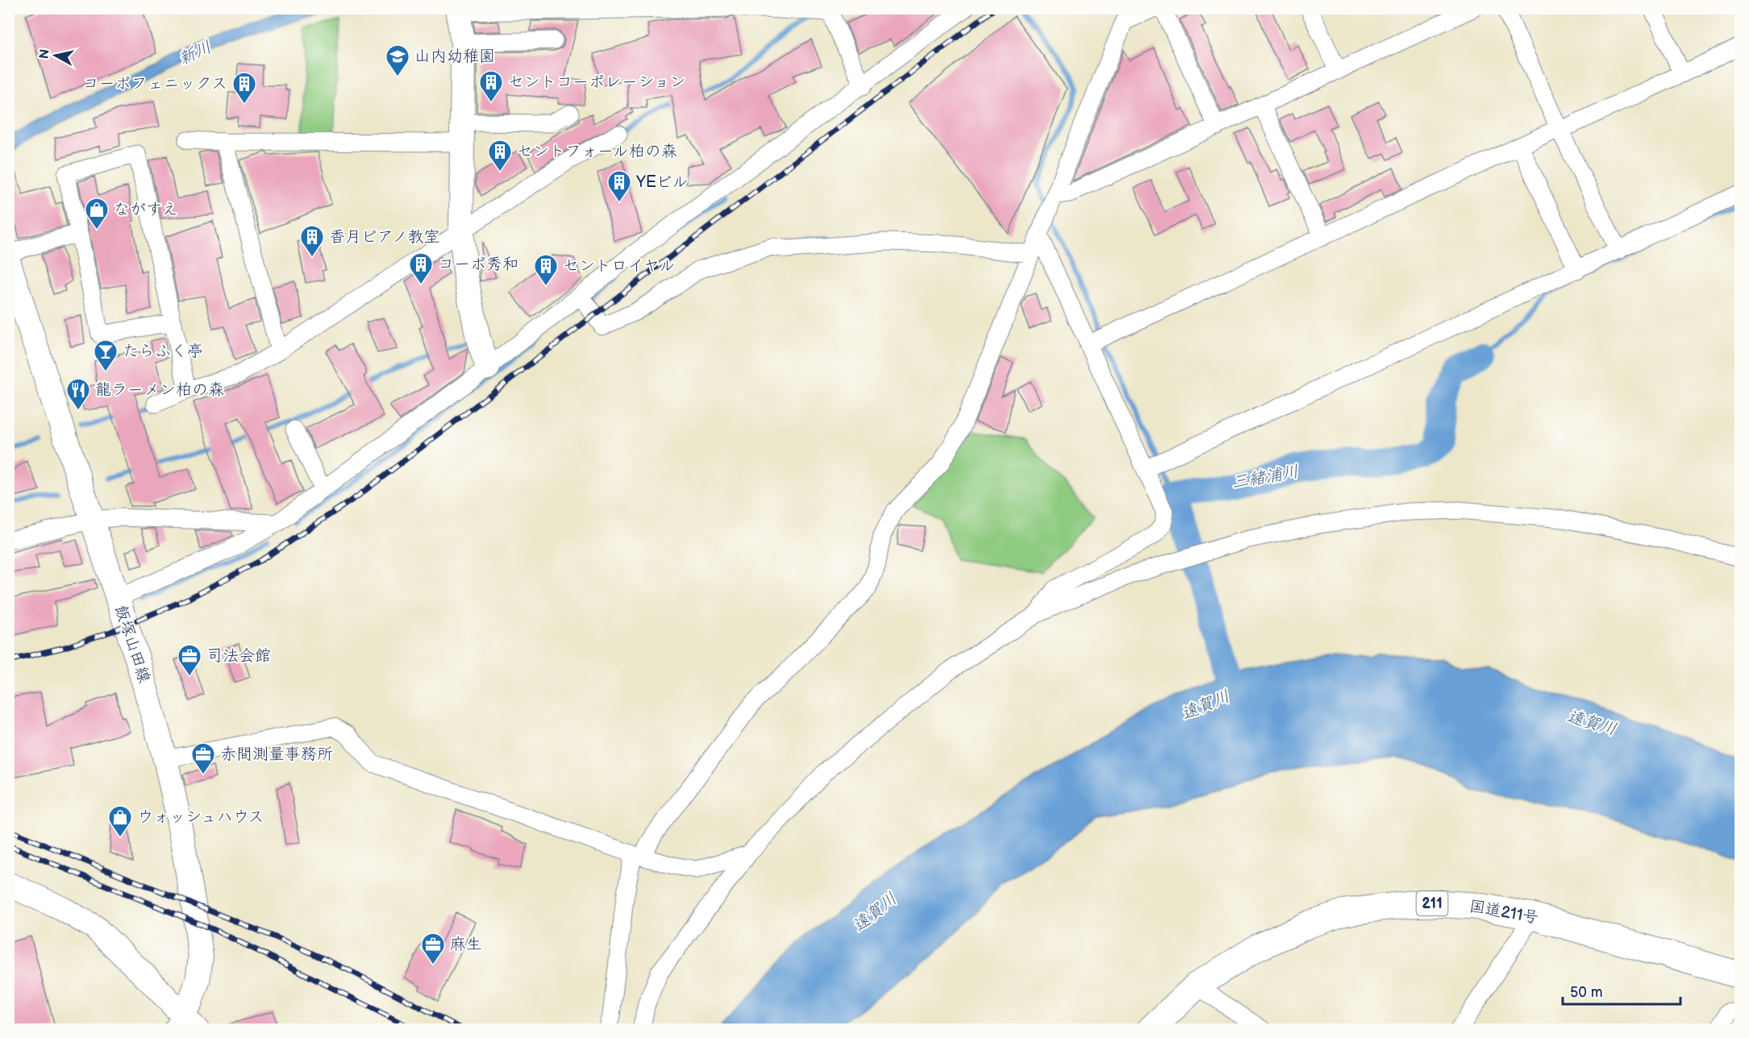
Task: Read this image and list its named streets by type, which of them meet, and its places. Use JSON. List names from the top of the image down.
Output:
{
  "streets": {
    "highway": ["211", "国道211号"],
    "main road": ["飯塚山田線"]
  },
  "water": ["新川", "三緒浦川", "遠賀川"],
  "places": {
    "school or university": ["山内幼稚園"],
    "building": [
      "セントコーポレーション",
      "コーポフェニックス",
      "セントフォール柏の森",
      "YEビル",
      "香月ピアノ教室",
      "コーポ秀和",
      "セントロイヤル"
    ],
    "shop": ["ながすえ", "ウォッシュハウス"],
    "bar": ["たらふく亭"],
    "restaurant": ["龍ラーメン柏の森"],
    "office": ["司法会館", "赤間測量事務所", "麻生"]
  },
  "scale_bar": "50 m",
  "north": "left"
}
